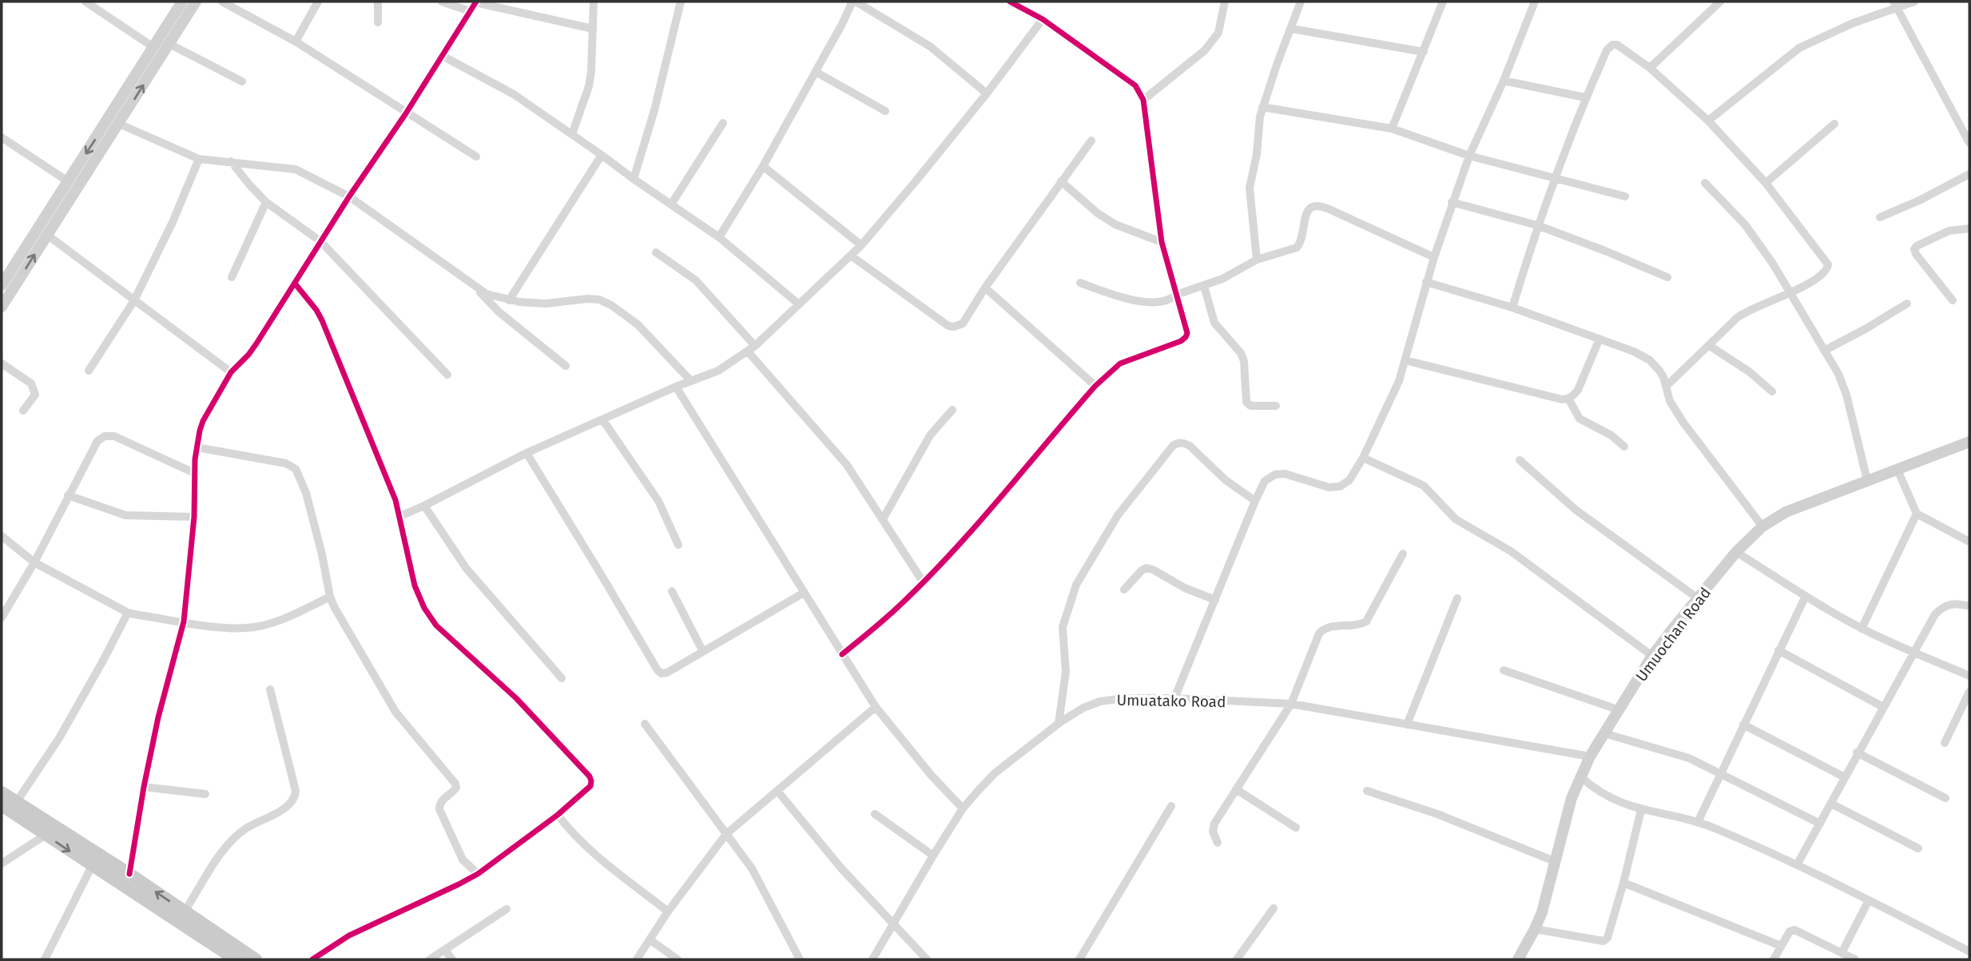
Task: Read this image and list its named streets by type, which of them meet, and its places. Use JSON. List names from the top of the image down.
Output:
{
  "streets": {
    "street": ["Umuochan Road", "Umuatako Road"]
  },
  "crossings": [
    ["Umuochan Road", "Umuatako Road"]
  ]
}
